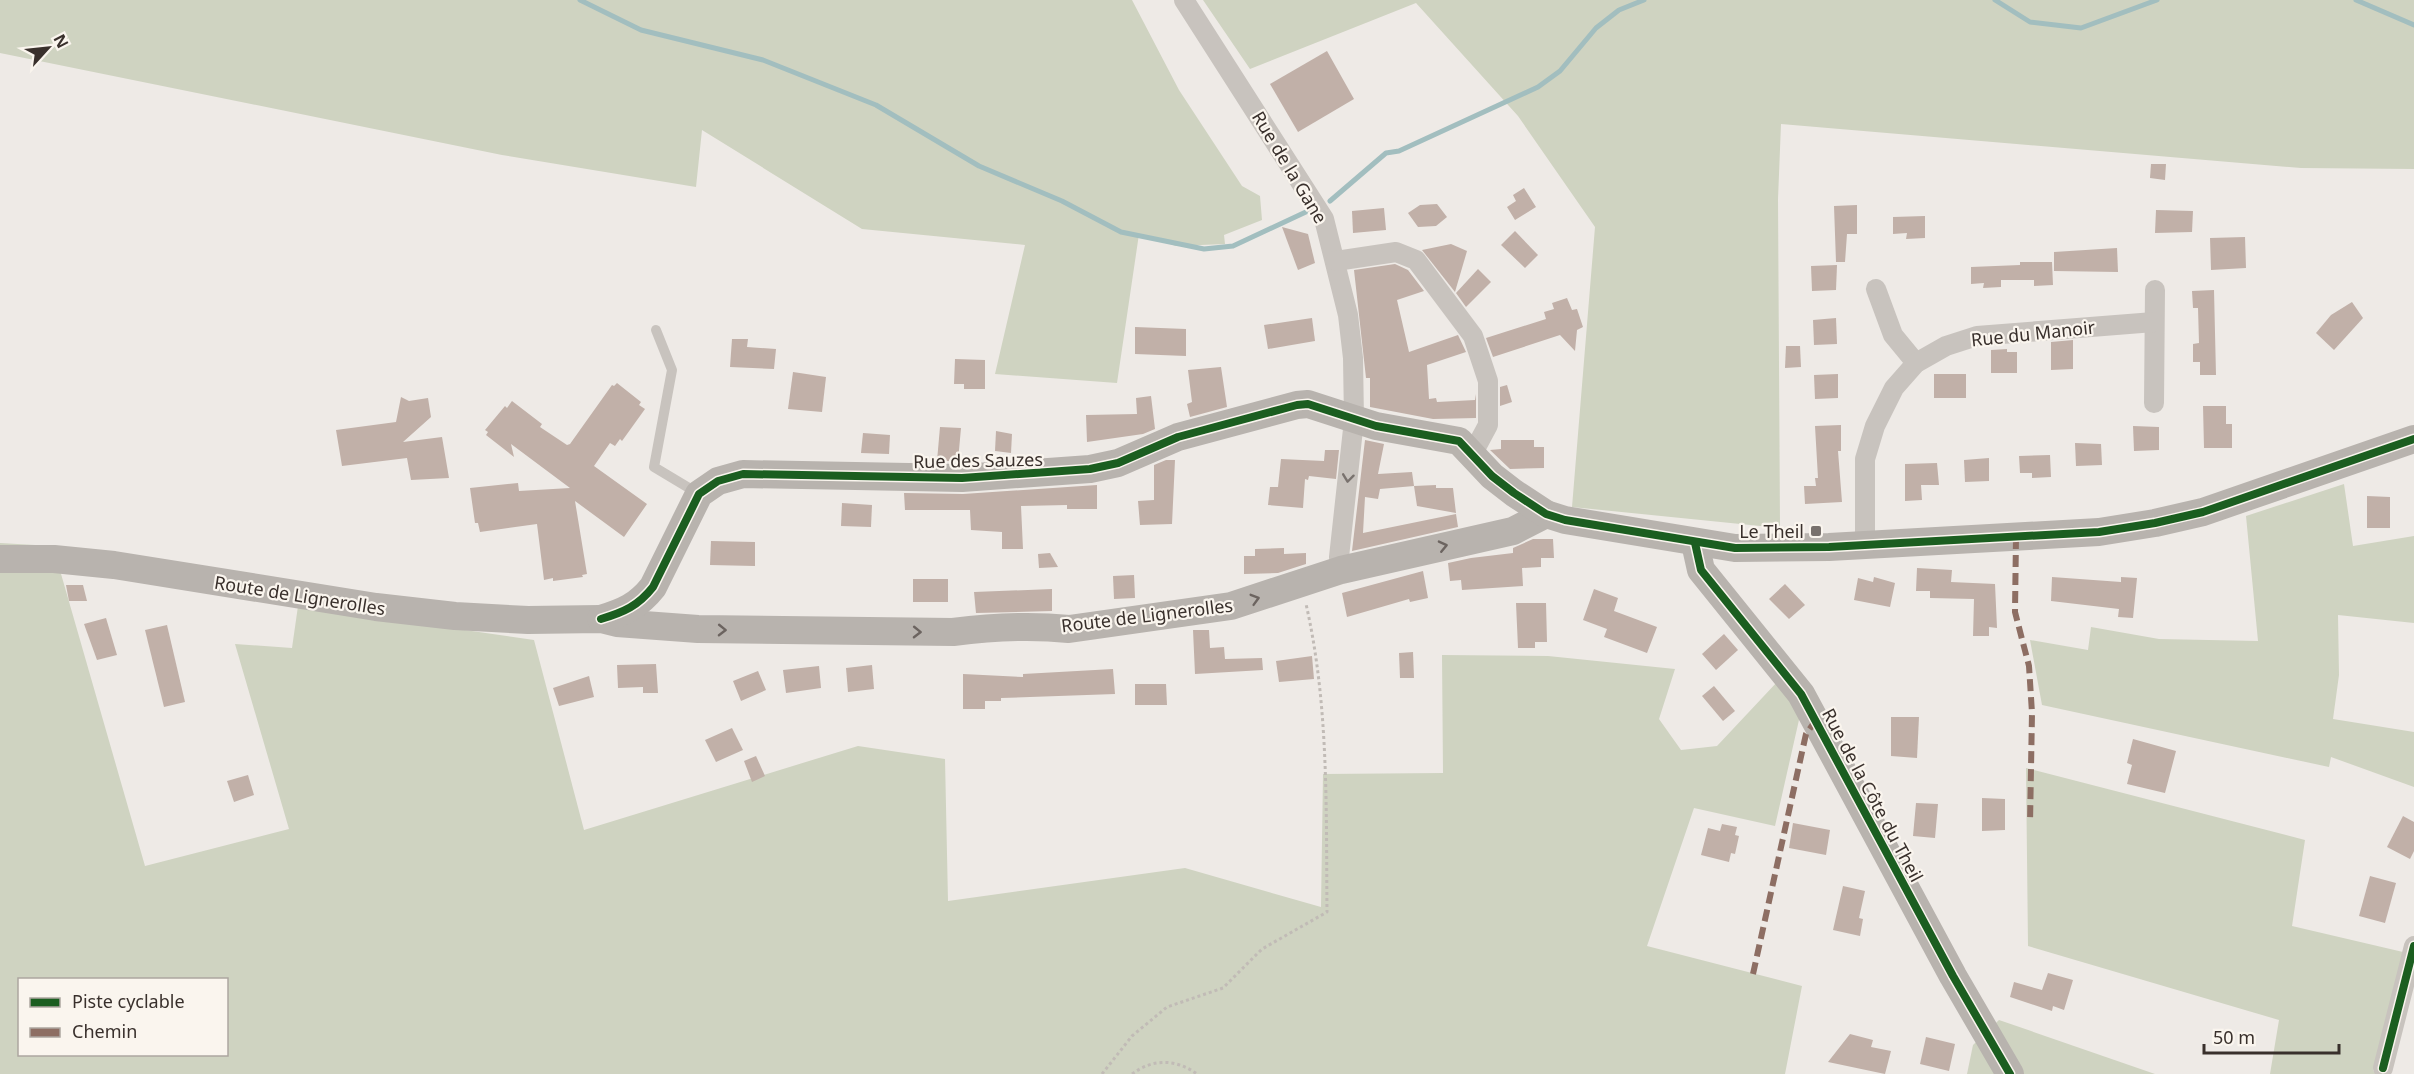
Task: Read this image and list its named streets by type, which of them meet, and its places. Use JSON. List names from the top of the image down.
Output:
{
  "streets": {
    "street": [
      "Rue de la Gane",
      "Rue du Manoir",
      "Rue des Sauzes",
      "Route de Lignerolles",
      "Rue de la Côte du Theil"
    ]
  },
  "crossings": [
    ["Rue de la Gane", "Rue des Sauzes"],
    ["Rue de la Gane", "Route de Lignerolles"]
  ],
  "one_way": ["Route de Lignerolles"],
  "places": {
    "transit": ["Le Theil"]
  },
  "legend": ["Piste cyclable", "Chemin"],
  "scale_bar": "50 m",
  "north": "top right"
}
